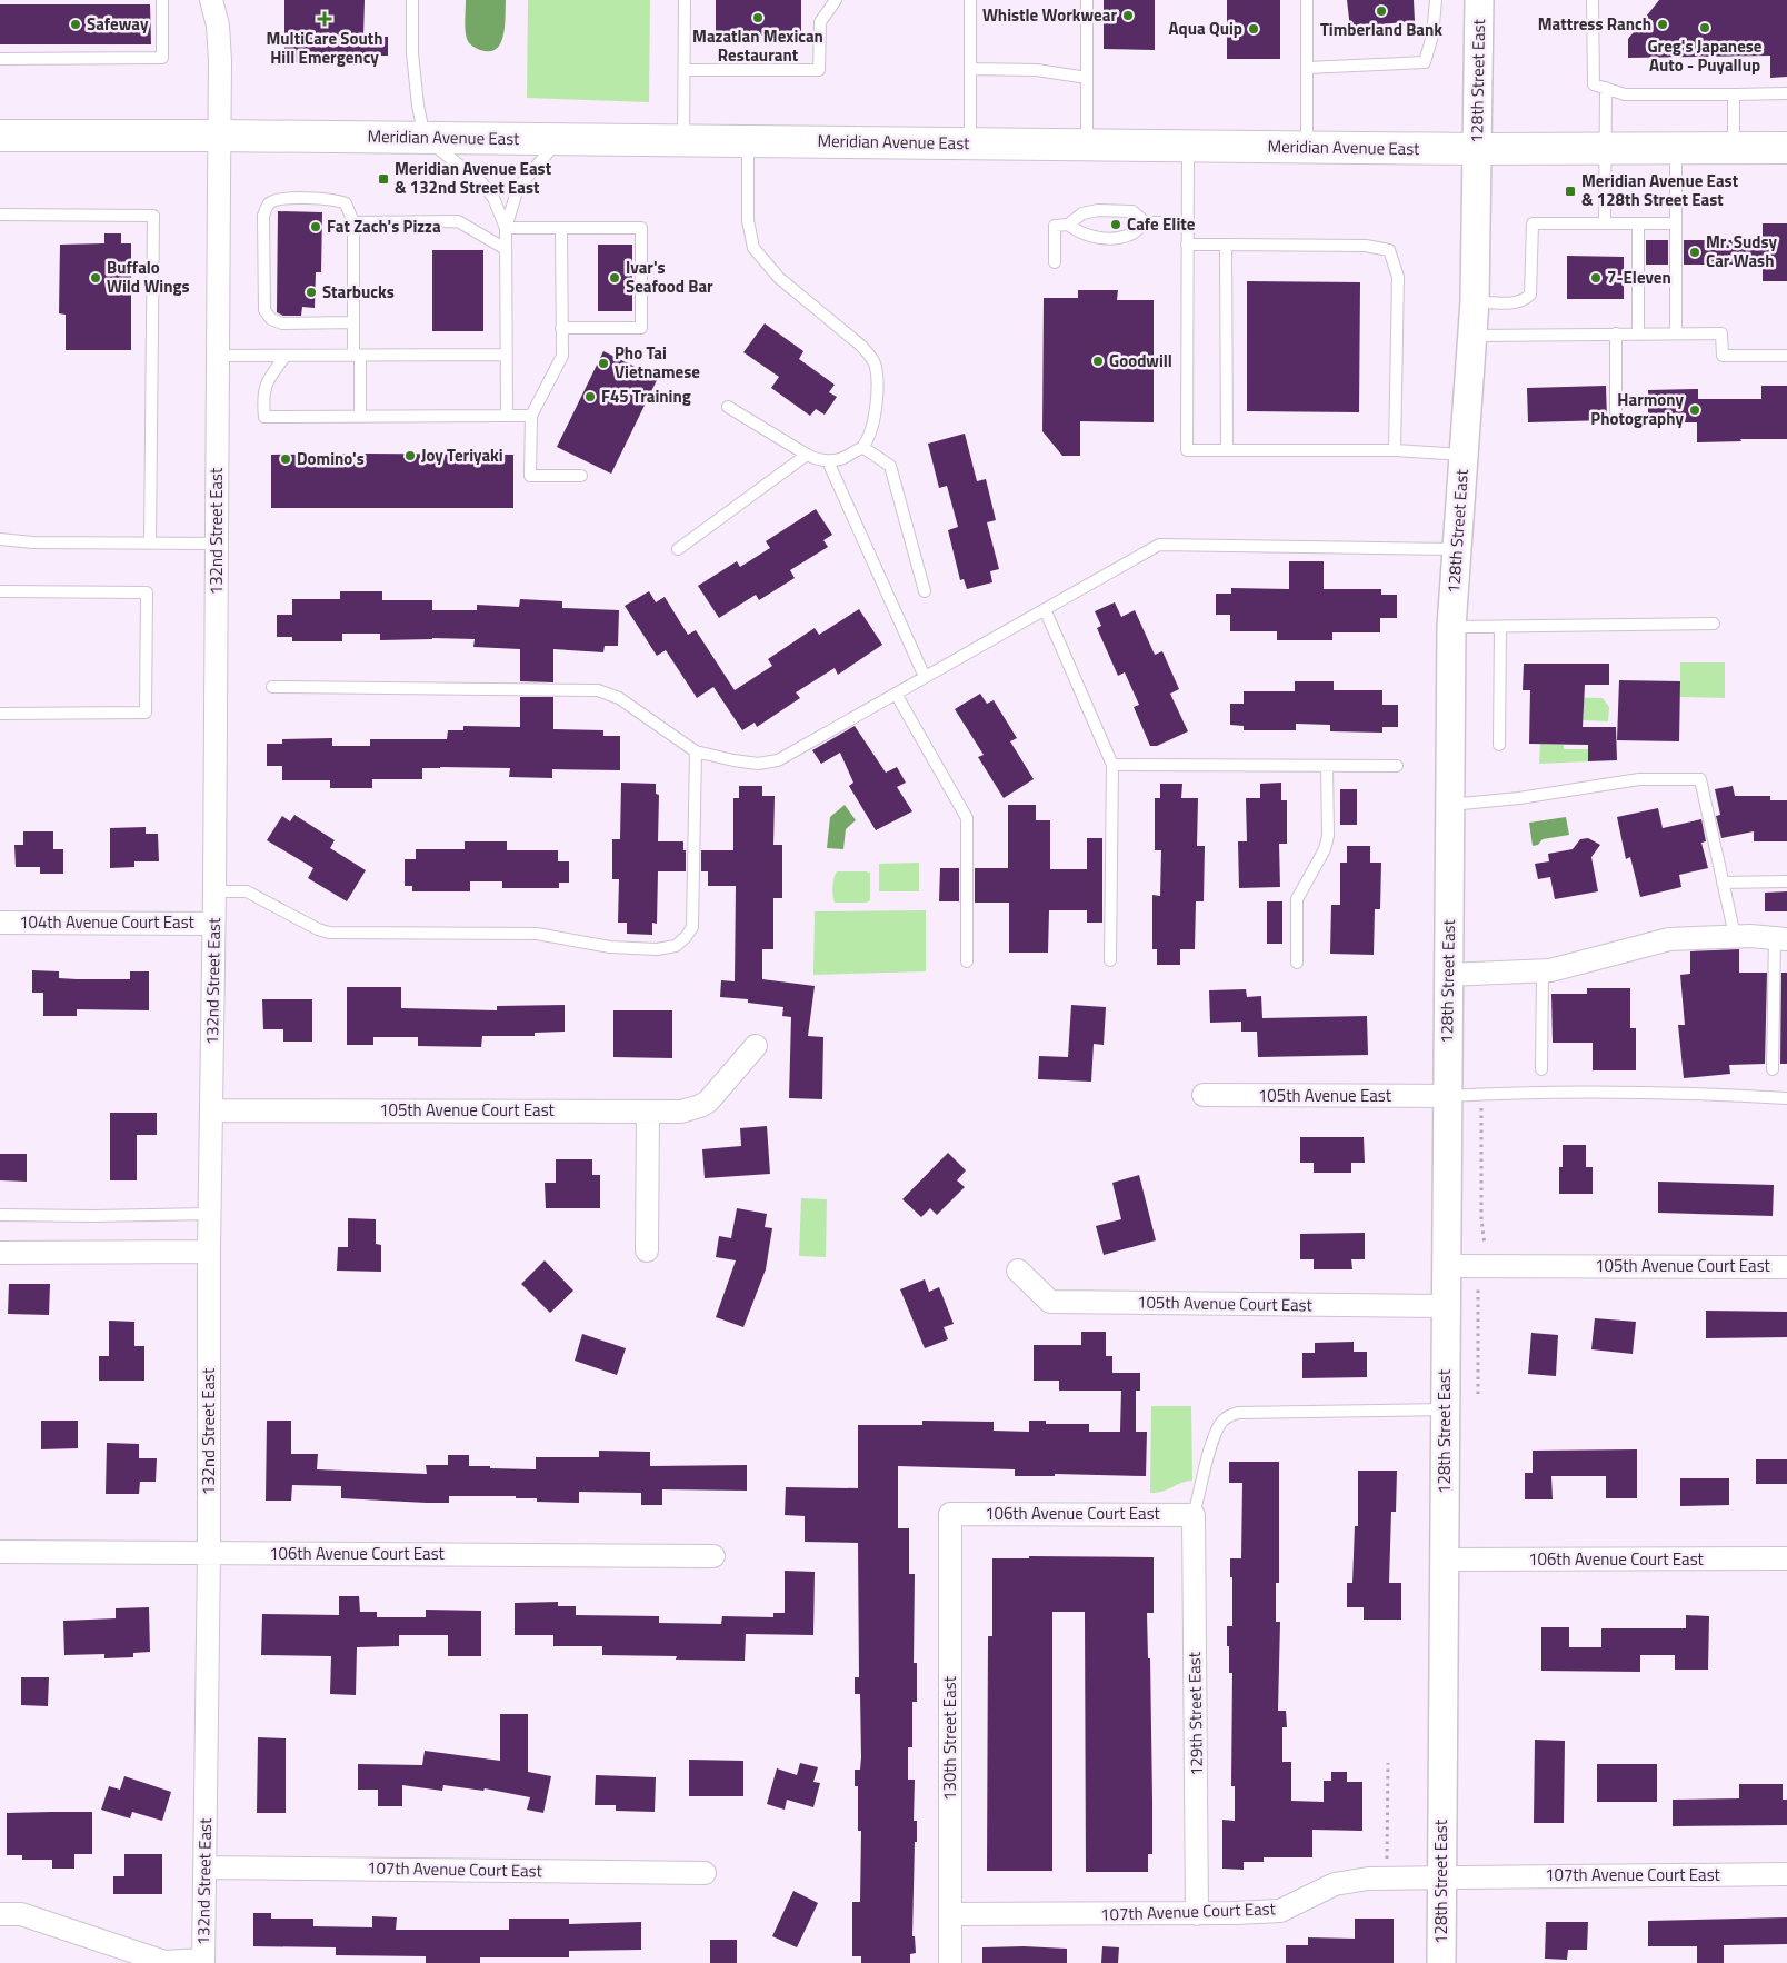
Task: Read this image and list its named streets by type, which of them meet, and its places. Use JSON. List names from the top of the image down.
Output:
{
  "streets": {
    "main road": ["Meridian Avenue East"],
    "street": [
      "128th Street East",
      "132nd Street East",
      "104th Avenue Court East",
      "105th Avenue East",
      "105th Avenue Court East",
      "106th Avenue Court East",
      "129th Street East",
      "130th Street East",
      "107th Avenue Court East"
    ]
  },
  "crossings": [
    ["128th Street East", "Meridian Avenue East"],
    ["128th Street East", "105th Avenue East"],
    ["128th Street East", "105th Avenue Court East"],
    ["128th Street East", "106th Avenue Court East"],
    ["128th Street East", "107th Avenue Court East"],
    ["Meridian Avenue East", "132nd Street East"],
    ["132nd Street East", "104th Avenue Court East"],
    ["132nd Street East", "105th Avenue Court East"],
    ["132nd Street East", "106th Avenue Court East"],
    ["132nd Street East", "107th Avenue Court East"],
    ["106th Avenue Court East", "129th Street East"],
    ["106th Avenue Court East", "130th Street East"],
    ["129th Street East", "107th Avenue Court East"],
    ["130th Street East", "107th Avenue Court East"]
  ],
  "places": {
    "other": [
      "Timberland Bank",
      "Whistle Workwear",
      "Mazatlan Mexican Restaurant",
      "Safeway",
      "Mattress Ranch",
      "Greg's Japanese Auto - Puyallup",
      "Aqua Quip",
      "Cafe Elite",
      "Fat Zach's Pizza",
      "Mr. Sudsy Car Wash",
      "Buffalo Wild Wings",
      "Ivar's Seafood Bar",
      "7-Eleven",
      "Starbucks",
      "Goodwill",
      "Pho Tai Vietnamese",
      "F45 Training",
      "Harmony Photography",
      "Joy Teriyaki",
      "Domino's"
    ],
    "health": ["MultiCare South Hill Emergency"],
    "transit": ["Meridian Avenue East & 132nd Street East", "Meridian Avenue East & 128th Street East"]
  }
}
